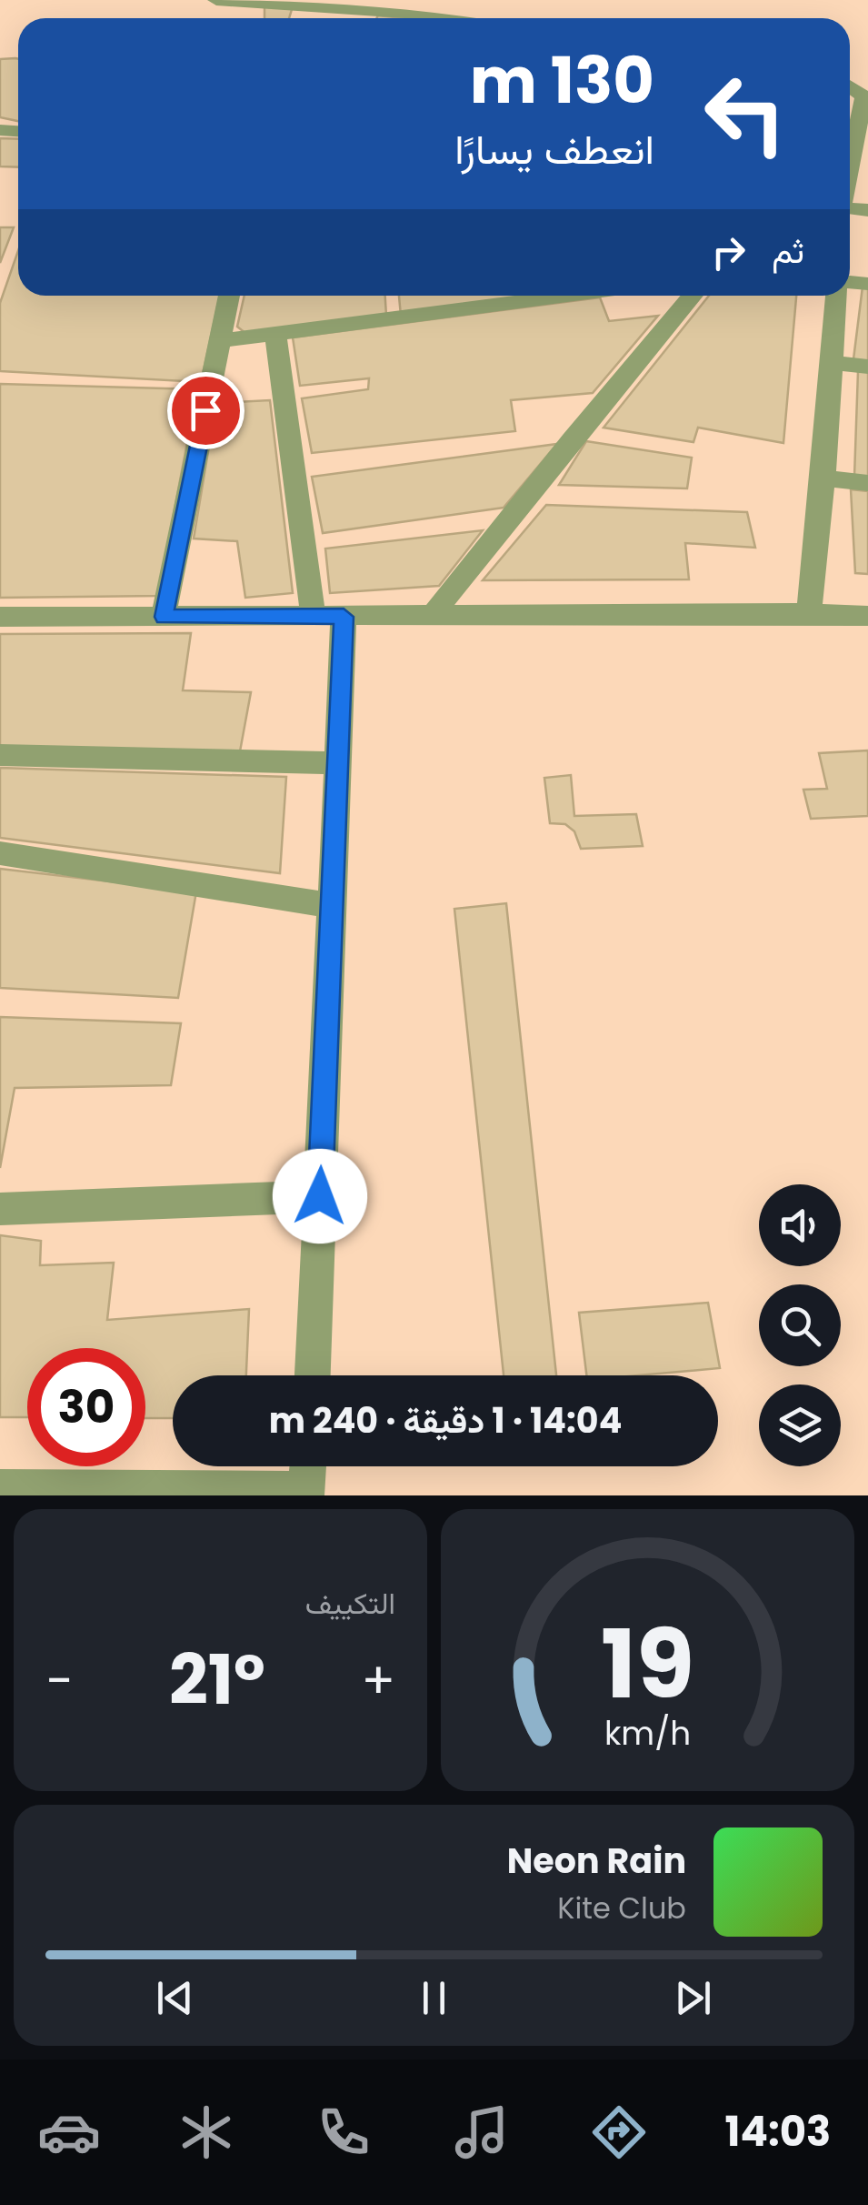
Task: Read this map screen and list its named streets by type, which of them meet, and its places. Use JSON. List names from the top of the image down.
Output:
{
  "page": {
    "turn": ["130 m", "انعطف يسارًا"],
    "then": "ثم",
    "limit": "30",
    "trip": "14:04 · 1 دقيقة · 240 m",
    "tile": "التكييف",
    "heat": ["−", "21°", "+"],
    "song": ["Neon Rain", "Kite Club"],
    "tabs": "14:03",
    "gauge": ["19", "km/h"]
  }
}
